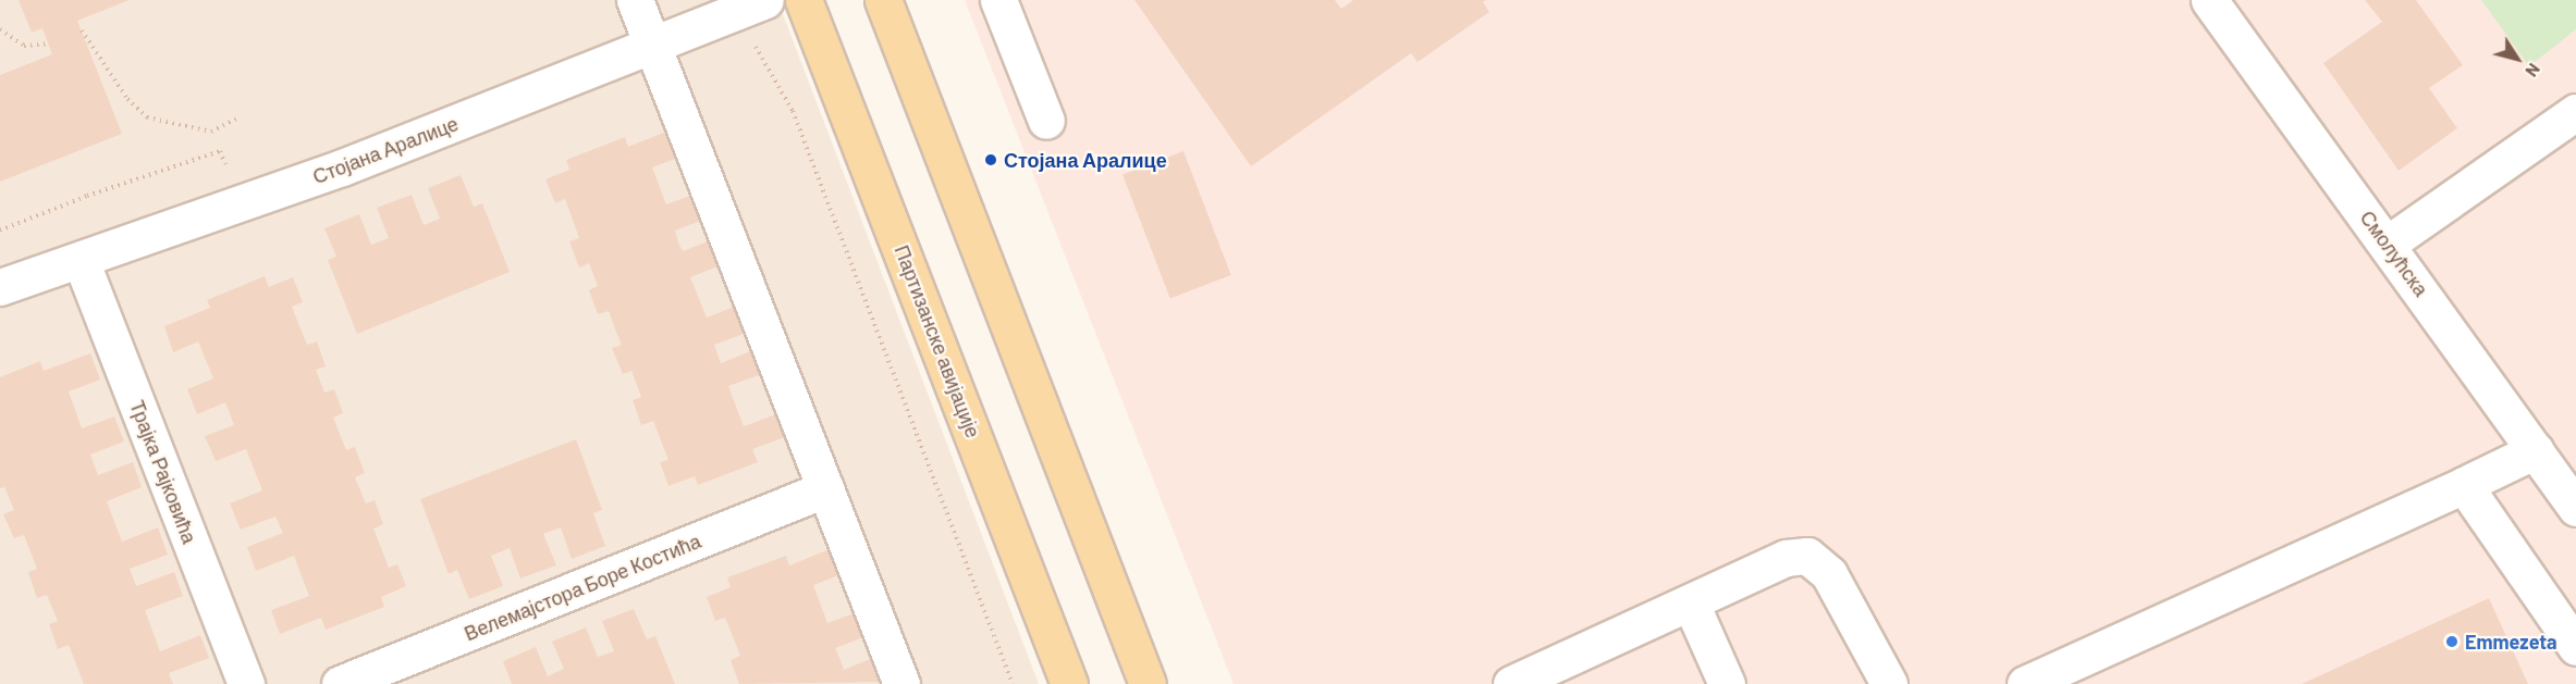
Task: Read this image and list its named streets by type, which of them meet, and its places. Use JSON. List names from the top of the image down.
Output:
{
  "streets": {
    "main road": ["Партизанске авијације"],
    "street": [
      "Стојана Аралице",
      "Смолућска",
      "Трајка Рајковића",
      "Велемајстора Боре Костића"
    ]
  },
  "crossings": [
    ["Стојана Аралице", "Трајка Рајковића"]
  ],
  "places": ["Стојана Аралице", "Emmezeta"],
  "north": "bottom right"
}
